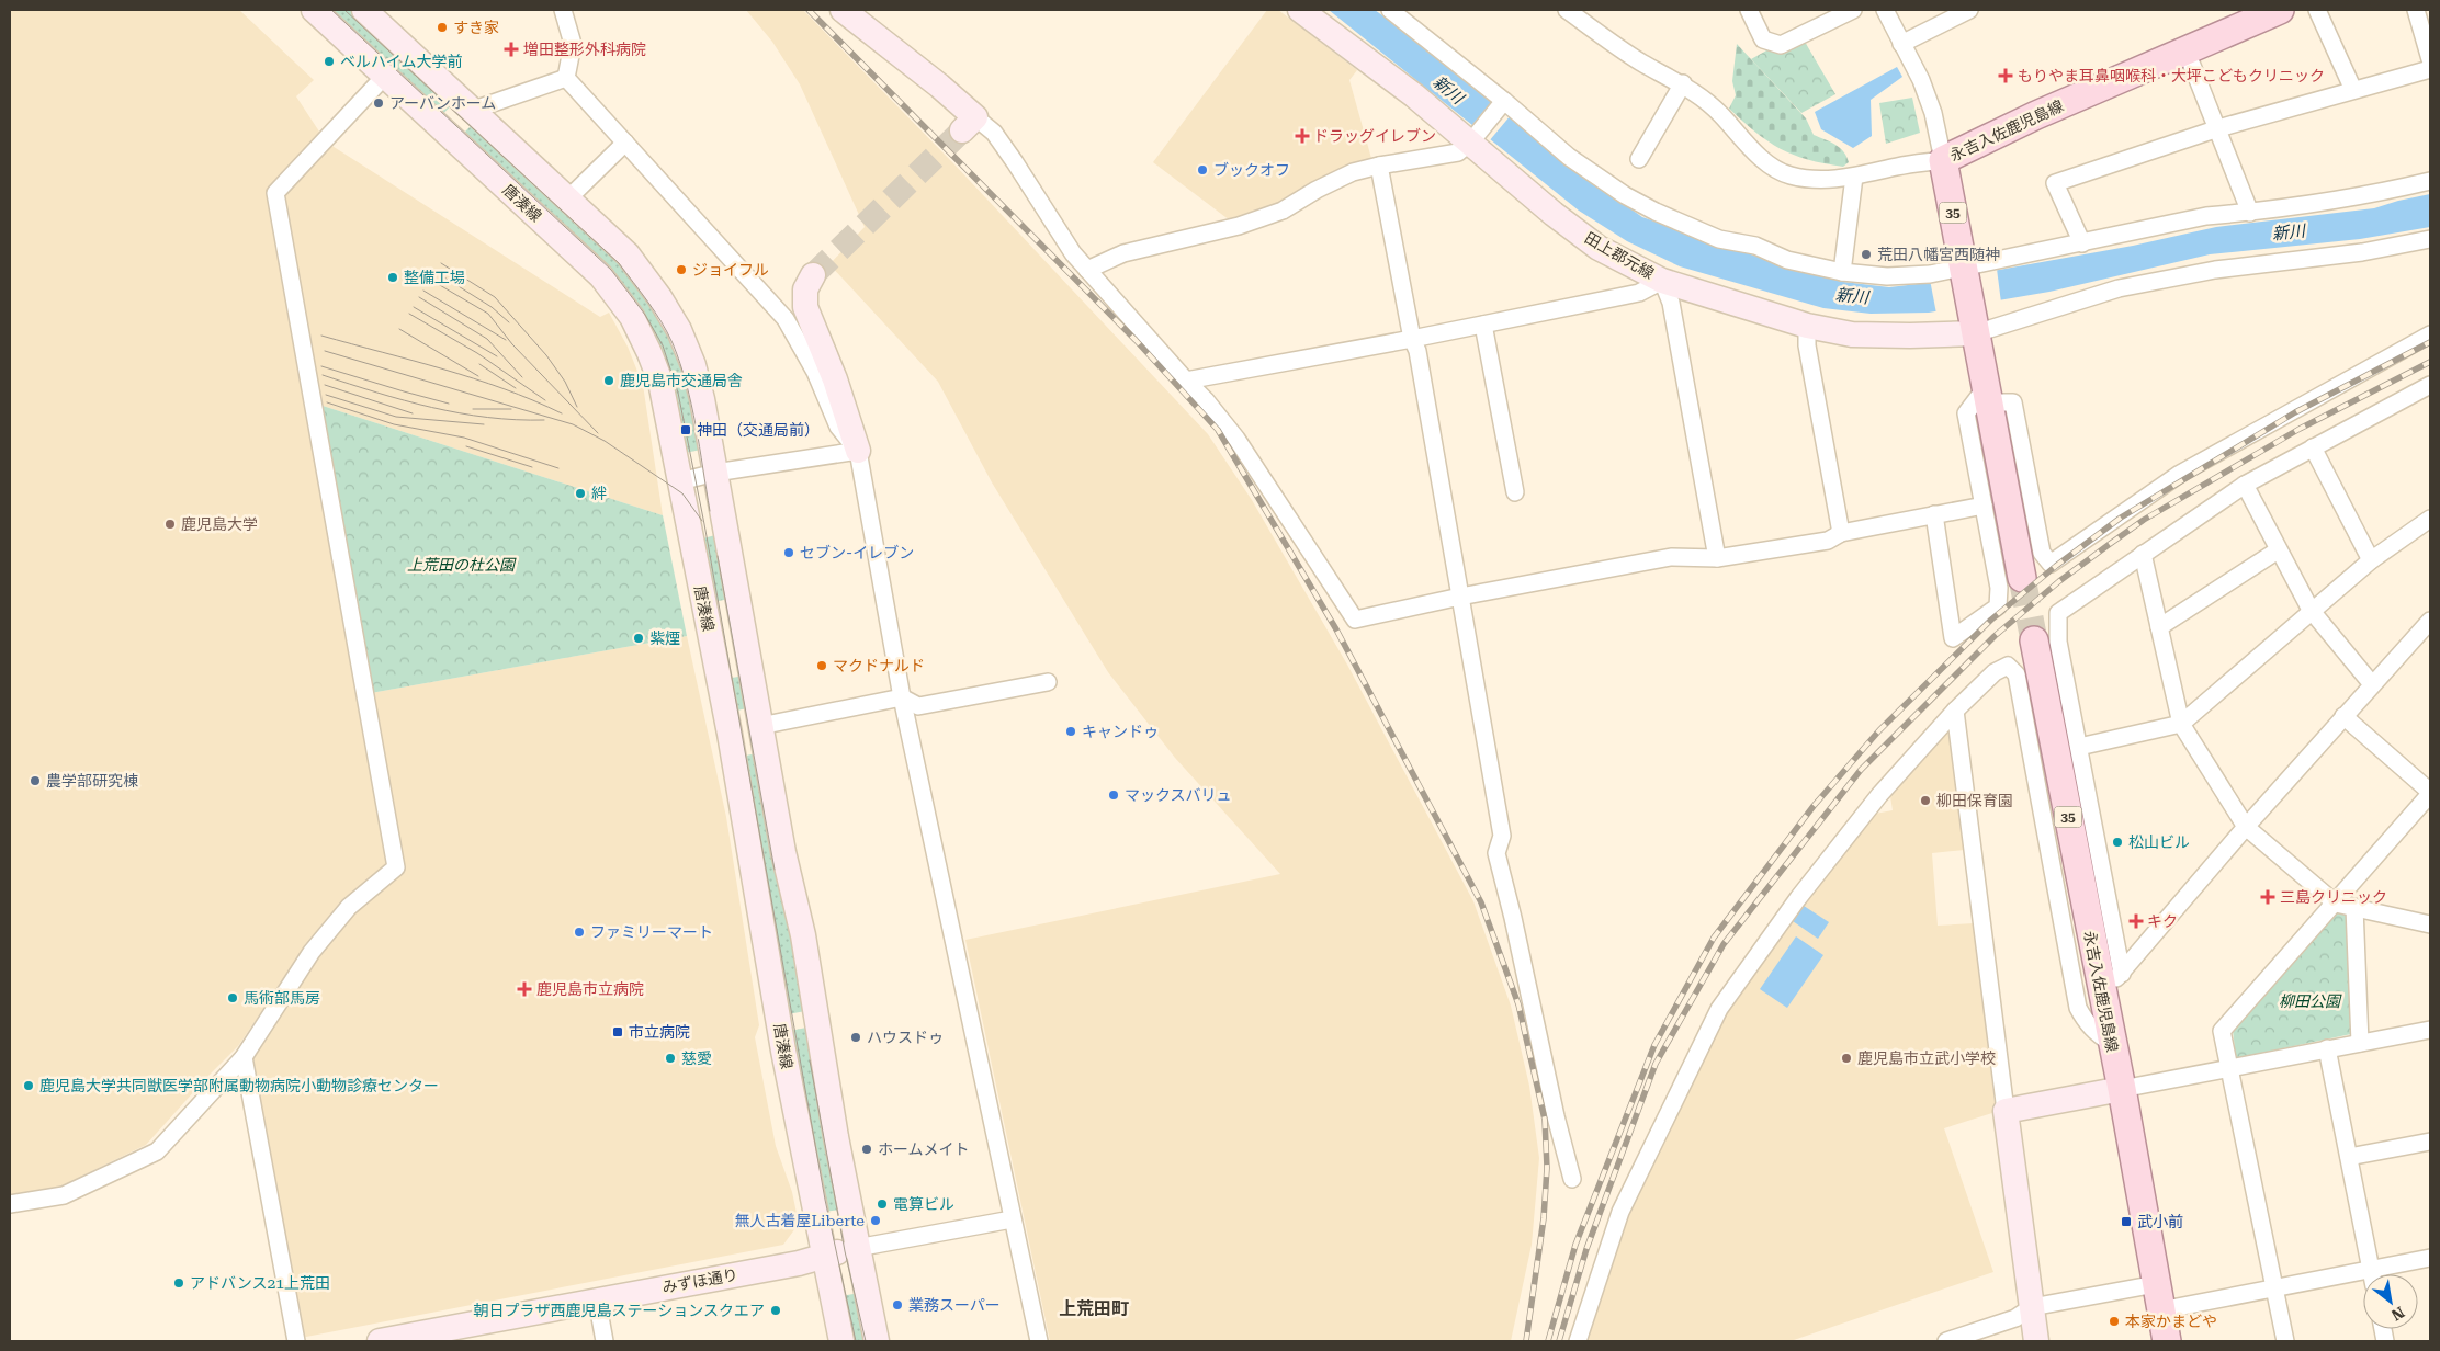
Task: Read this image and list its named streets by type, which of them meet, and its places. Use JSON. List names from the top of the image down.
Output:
{
  "streets": {
    "main road": ["永吉入佐鹿児島線", "35"],
    "street": ["唐湊線", "田上郡元線", "みずほ通り"]
  },
  "crossings": [
    ["永吉入佐鹿児島線", "田上郡元線"],
    ["唐湊線", "みずほ通り"]
  ],
  "districts": ["上荒田町"],
  "water": ["新川"],
  "parks": ["上荒田の杜公園", "柳田公園"],
  "places": {
    "other": [
      "すき家",
      "ベルハイム大学前",
      "アーバンホーム",
      "ブックオフ",
      "荒田八幡宮西随神",
      "ジョイフル",
      "整備工場",
      "鹿児島市交通局舎",
      "絆",
      "鹿児島大学",
      "セブン-イレブン",
      "紫煙",
      "マクドナルド",
      "キャンドゥ",
      "農学部研究棟",
      "マックスバリュ",
      "柳田保育園",
      "松山ビル",
      "ファミリーマート",
      "馬術部馬房",
      "ハウスドゥ",
      "慈愛",
      "鹿児島市立武小学校",
      "鹿児島大学共同獣医学部附属動物病院小動物診療センター",
      "ホームメイト",
      "電算ビル",
      "無人古着屋Liberte",
      "アドバンス21上荒田",
      "業務スーパー",
      "朝日プラザ西鹿児島ステーションスクエア",
      "本家かまどや"
    ],
    "health": [
      "増田整形外科病院",
      "もりやま耳鼻咽喉科・大坪こどもクリニック",
      "ドラッグイレブン",
      "三島クリニック",
      "キク",
      "鹿児島市立病院"
    ],
    "transit": ["神田（交通局前）", "市立病院", "武小前"]
  },
  "north": "bottom right"
}
